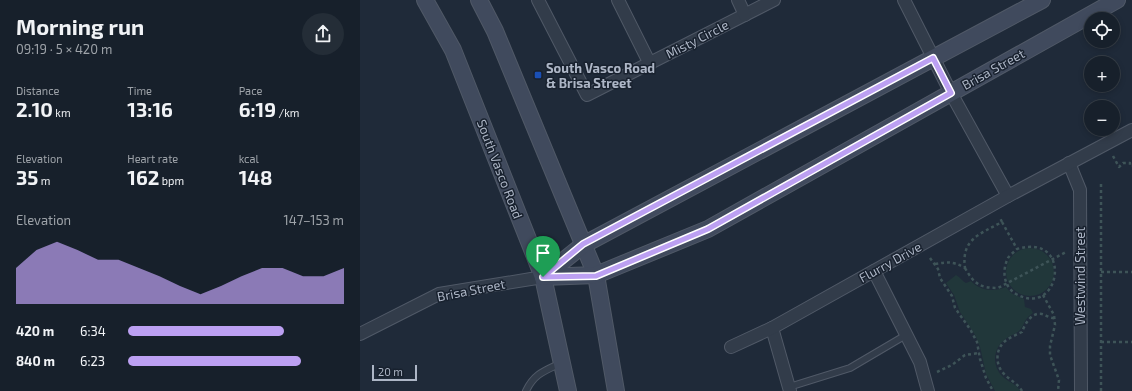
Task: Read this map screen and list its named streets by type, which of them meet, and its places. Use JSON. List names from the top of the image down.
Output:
{
  "streets": {
    "street": [
      "Misty Circle",
      "Brisa Street",
      "South Vasco Road",
      "Flurry Drive",
      "Westwind Street"
    ]
  },
  "crossings": [
    ["Brisa Street", "South Vasco Road"],
    ["Flurry Drive", "Westwind Street"]
  ],
  "places": {
    "transit": ["South Vasco Road & Brisa Street"]
  },
  "scale_bar": "20 m",
  "page": {
    "heading": ["Morning run", "09:19 · 5 × 420 m"],
    "map_buttons": ["+", "−"],
    "stats": [
      ["Distance", "2.10 km"],
      ["Time", "13:16"],
      ["Pace", "6:19 /km"],
      ["Elevation", "35 m"],
      ["Heart rate", "162 bpm"],
      ["kcal", "148"]
    ],
    "chart": ["Elevation", "147–153 m"],
    "list": [
      {
        "name": "420 m",
        "note": "6:34"
      },
      {
        "name": "840 m",
        "note": "6:23"
      }
    ],
    "scale": "20 m"
  }
}
